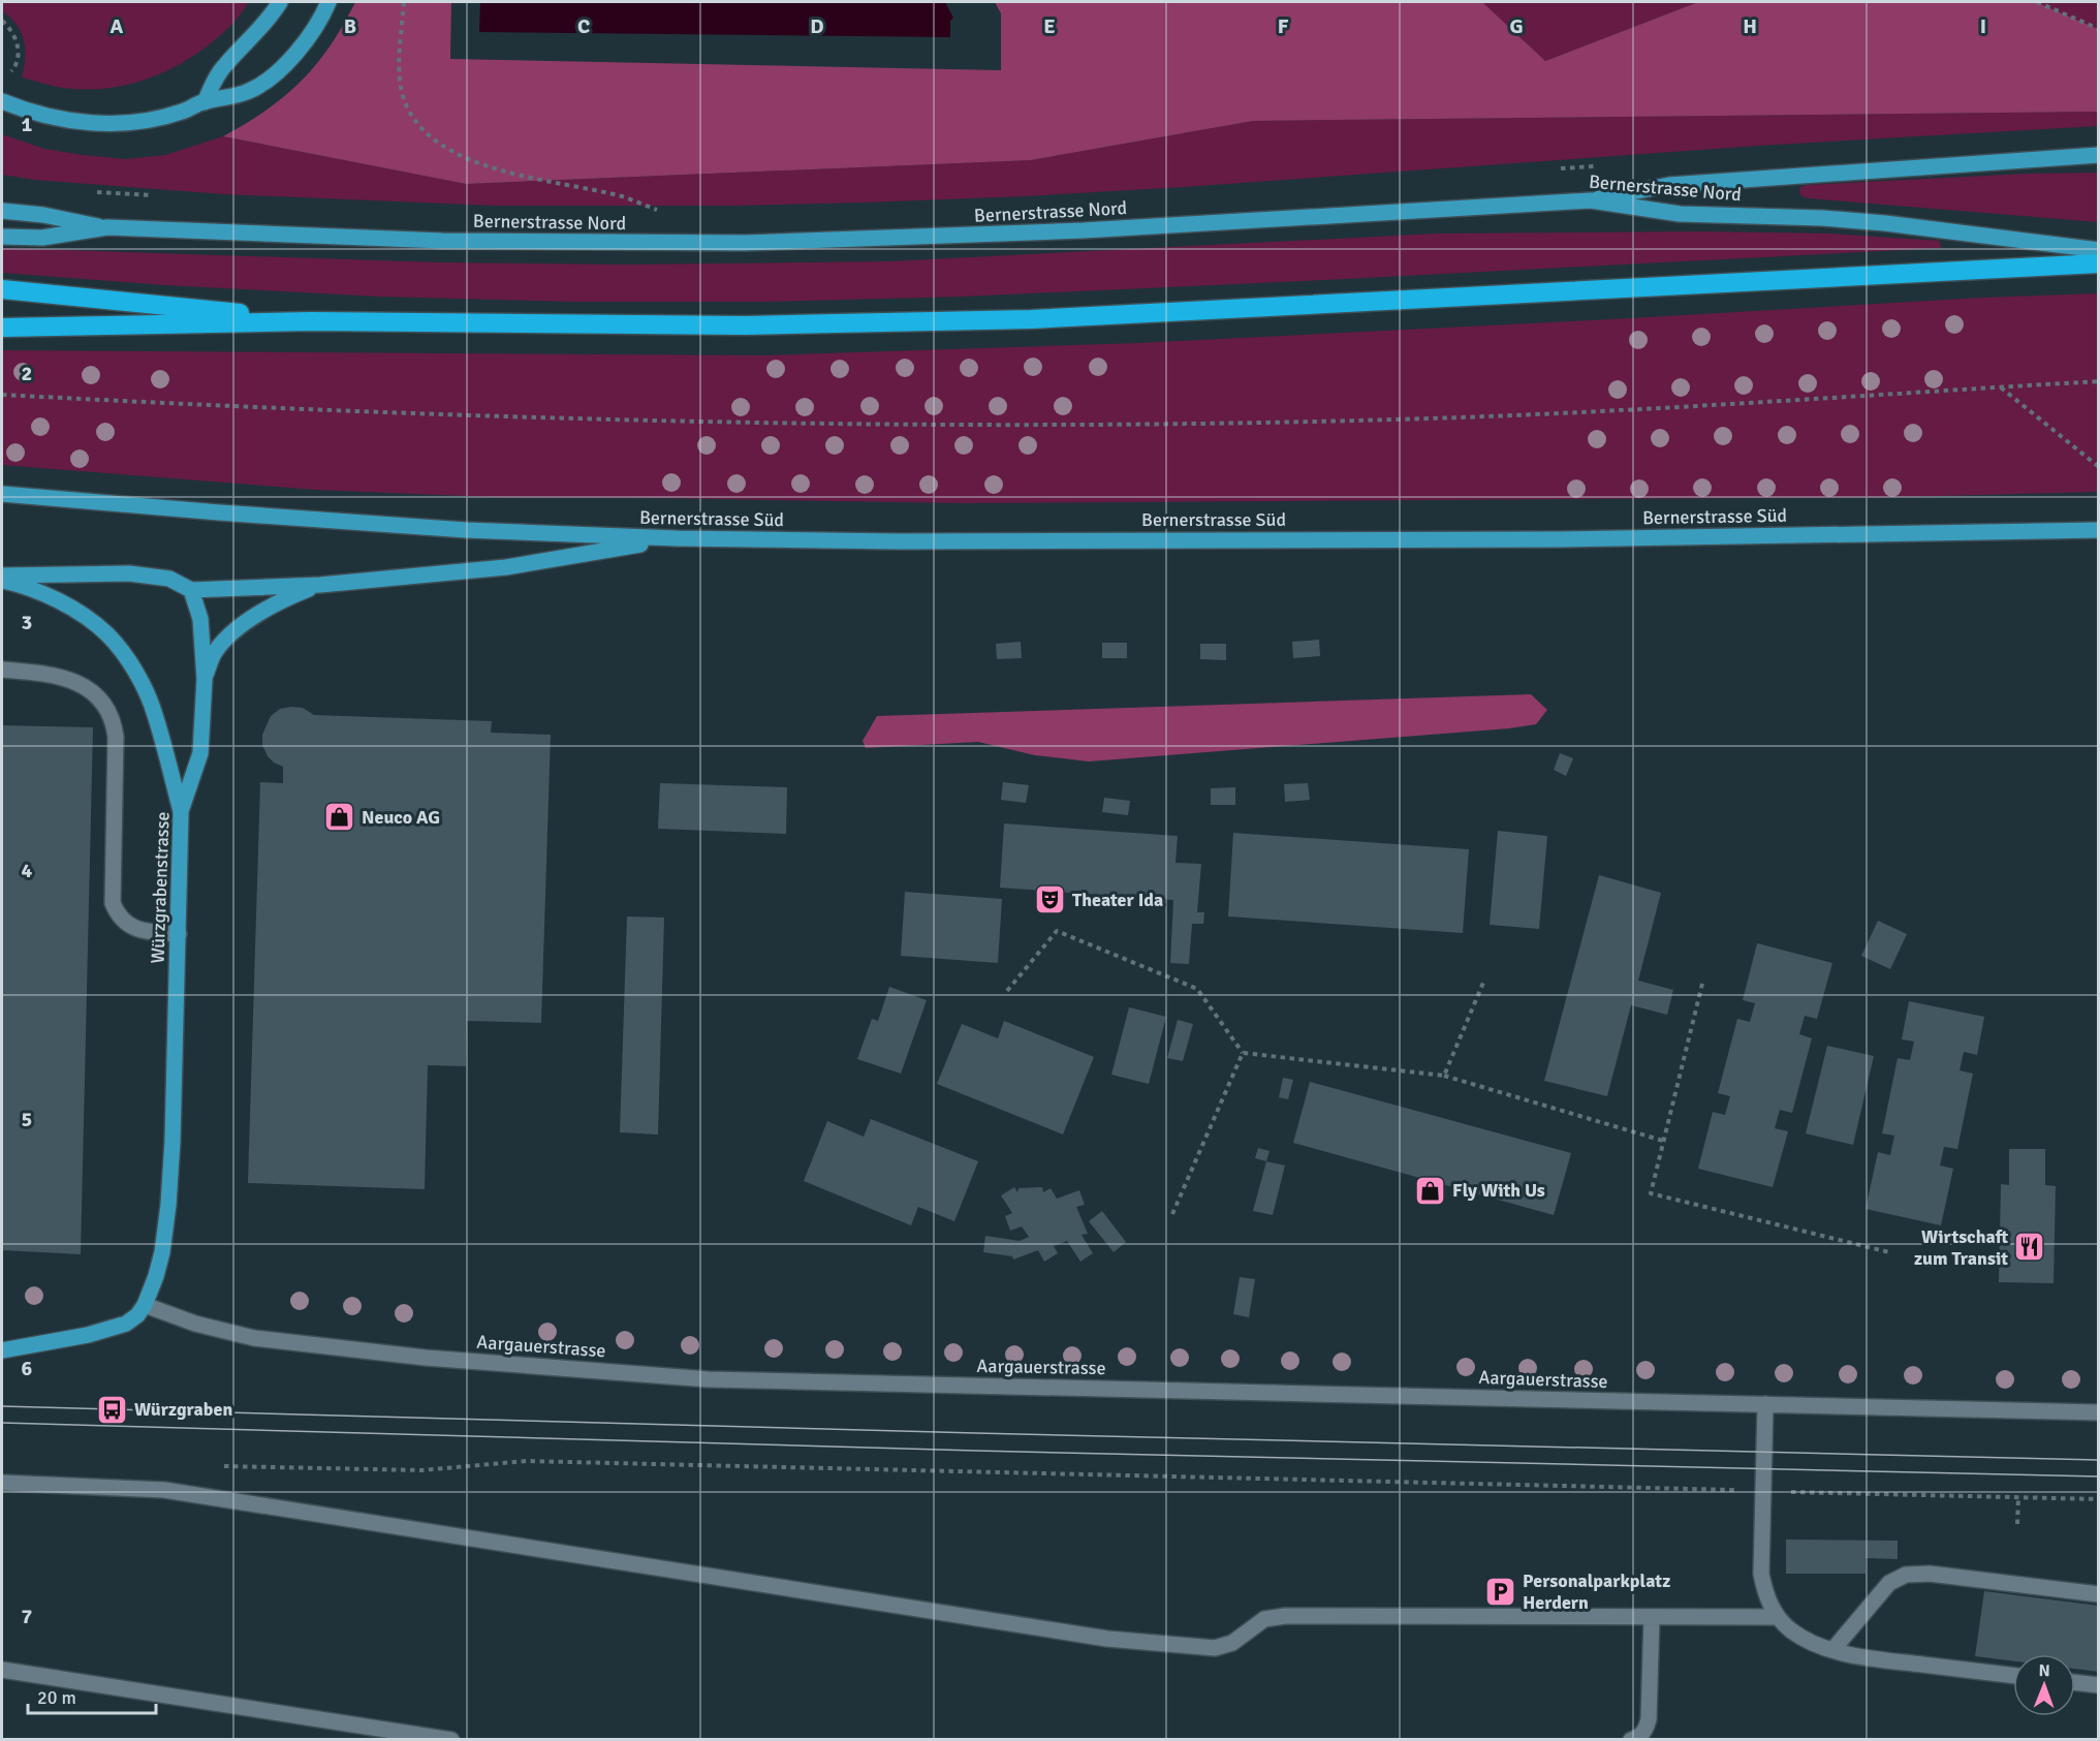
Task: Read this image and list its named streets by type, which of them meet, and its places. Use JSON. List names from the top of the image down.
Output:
{
  "streets": {
    "main road": ["Bernerstrasse Nord", "Bernerstrasse Süd", "Würzgrabenstrasse"],
    "street": ["Aargauerstrasse"]
  },
  "crossings": [
    ["Würzgrabenstrasse", "Aargauerstrasse"]
  ],
  "places": {
    "shop": ["Neuco AG", "Fly With Us"],
    "theatre": ["Theater Ida"],
    "restaurant": ["Wirtschaft zum Transit"],
    "bus stop": ["Würzgraben"],
    "parking": ["Personalparkplatz Herdern"]
  },
  "scale_bar": "20 m",
  "north": "top",
  "grid": {
    "columns": [
      "A",
      "B",
      "C",
      "D",
      "E",
      "F",
      "G",
      "H",
      "I"
    ],
    "rows": [
      "1",
      "2",
      "3",
      "4",
      "5",
      "6",
      "7"
    ]
  }
}
